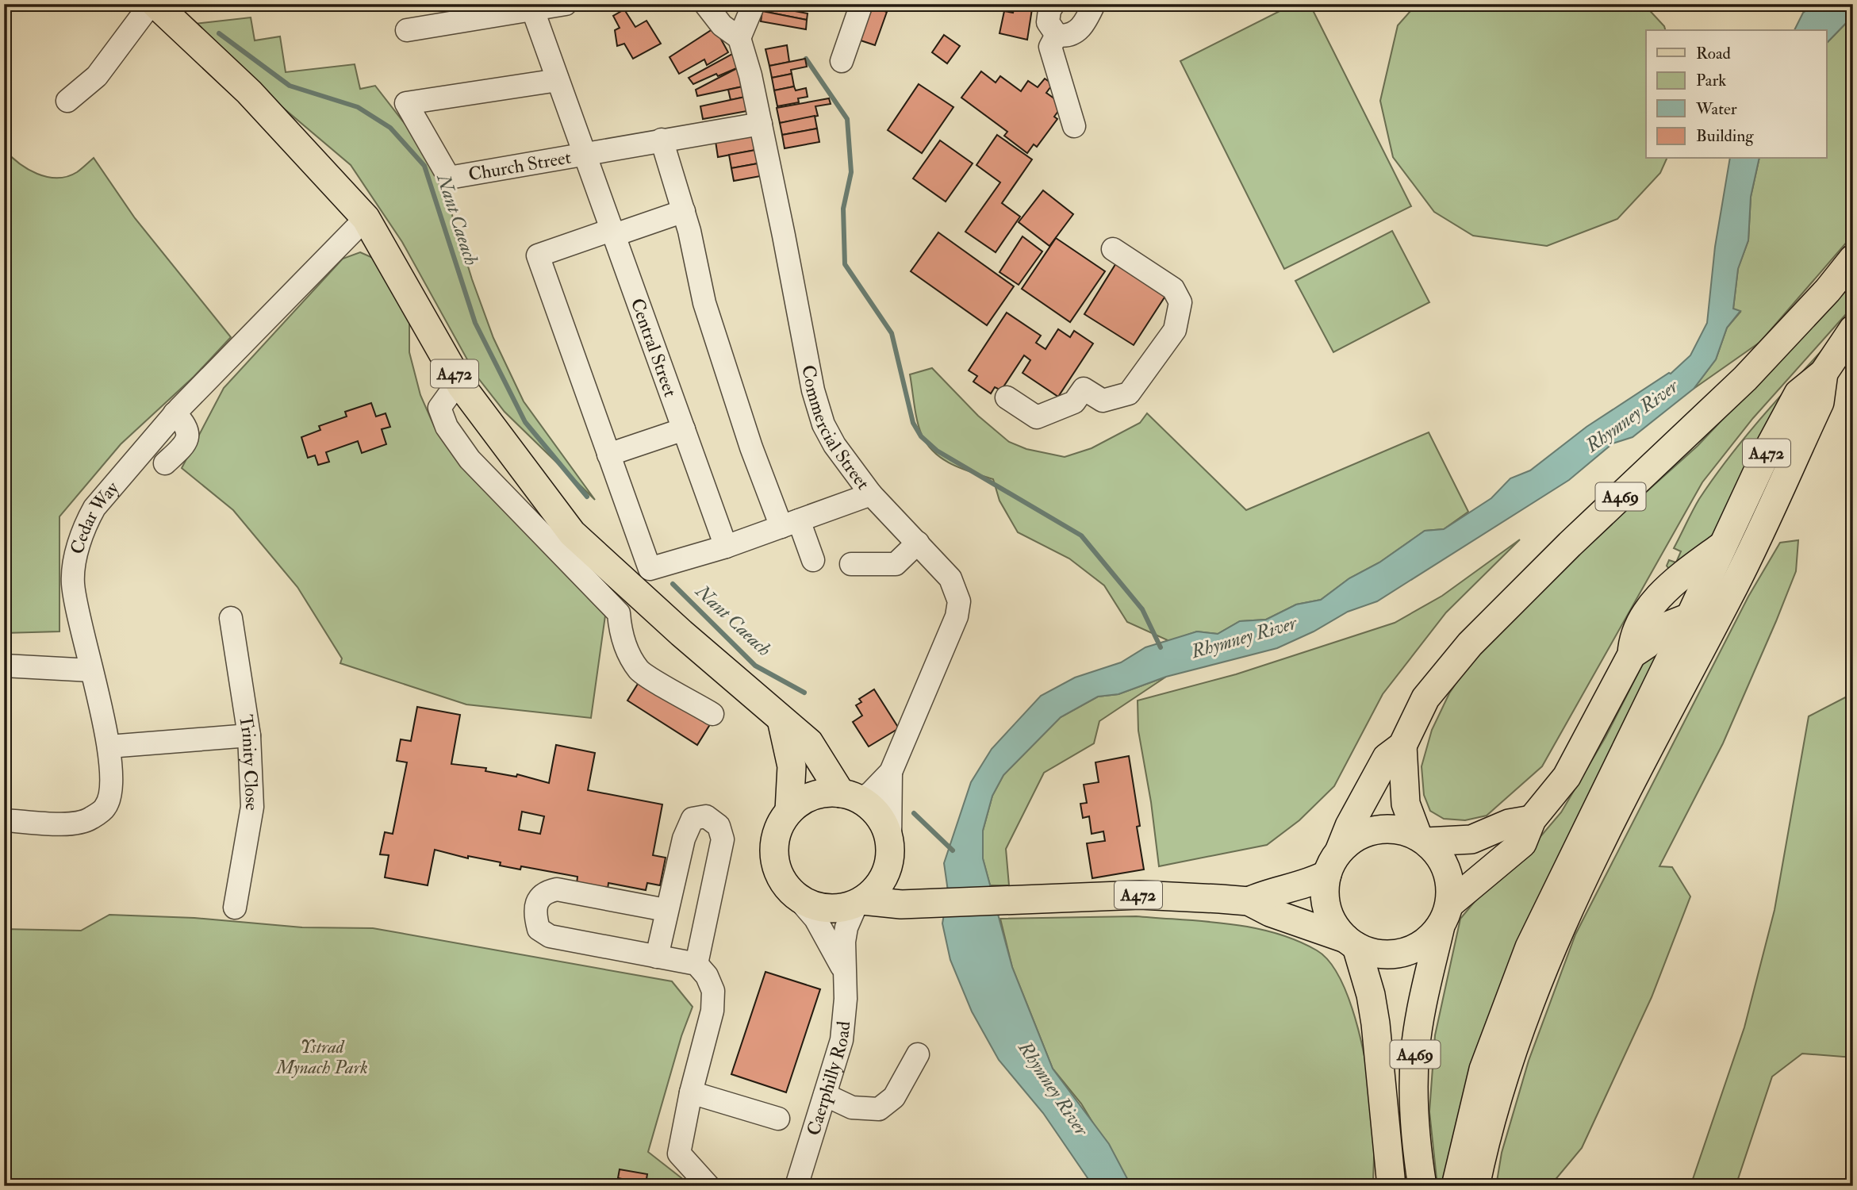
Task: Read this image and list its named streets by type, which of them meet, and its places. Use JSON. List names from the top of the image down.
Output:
{
  "streets": {
    "main road": ["A472", "A469"],
    "street": [
      "Church Street",
      "Central Street",
      "Commercial Street",
      "Cedar Way",
      "Trinity Close",
      "Caerphilly Road"
    ]
  },
  "crossings": [
    ["Church Street", "Central Street"],
    ["Church Street", "Commercial Street"],
    ["A472", "Commercial Street"],
    ["A472", "A469"],
    ["A472", "Cedar Way"],
    ["A472", "Caerphilly Road"],
    ["Commercial Street", "Caerphilly Road"]
  ],
  "water": ["Nant Caeach", "Rhymney River"],
  "parks": ["Ystrad Mynach Park"],
  "legend": [
    "Road",
    "Park",
    "Water",
    "Building"
  ]
}
